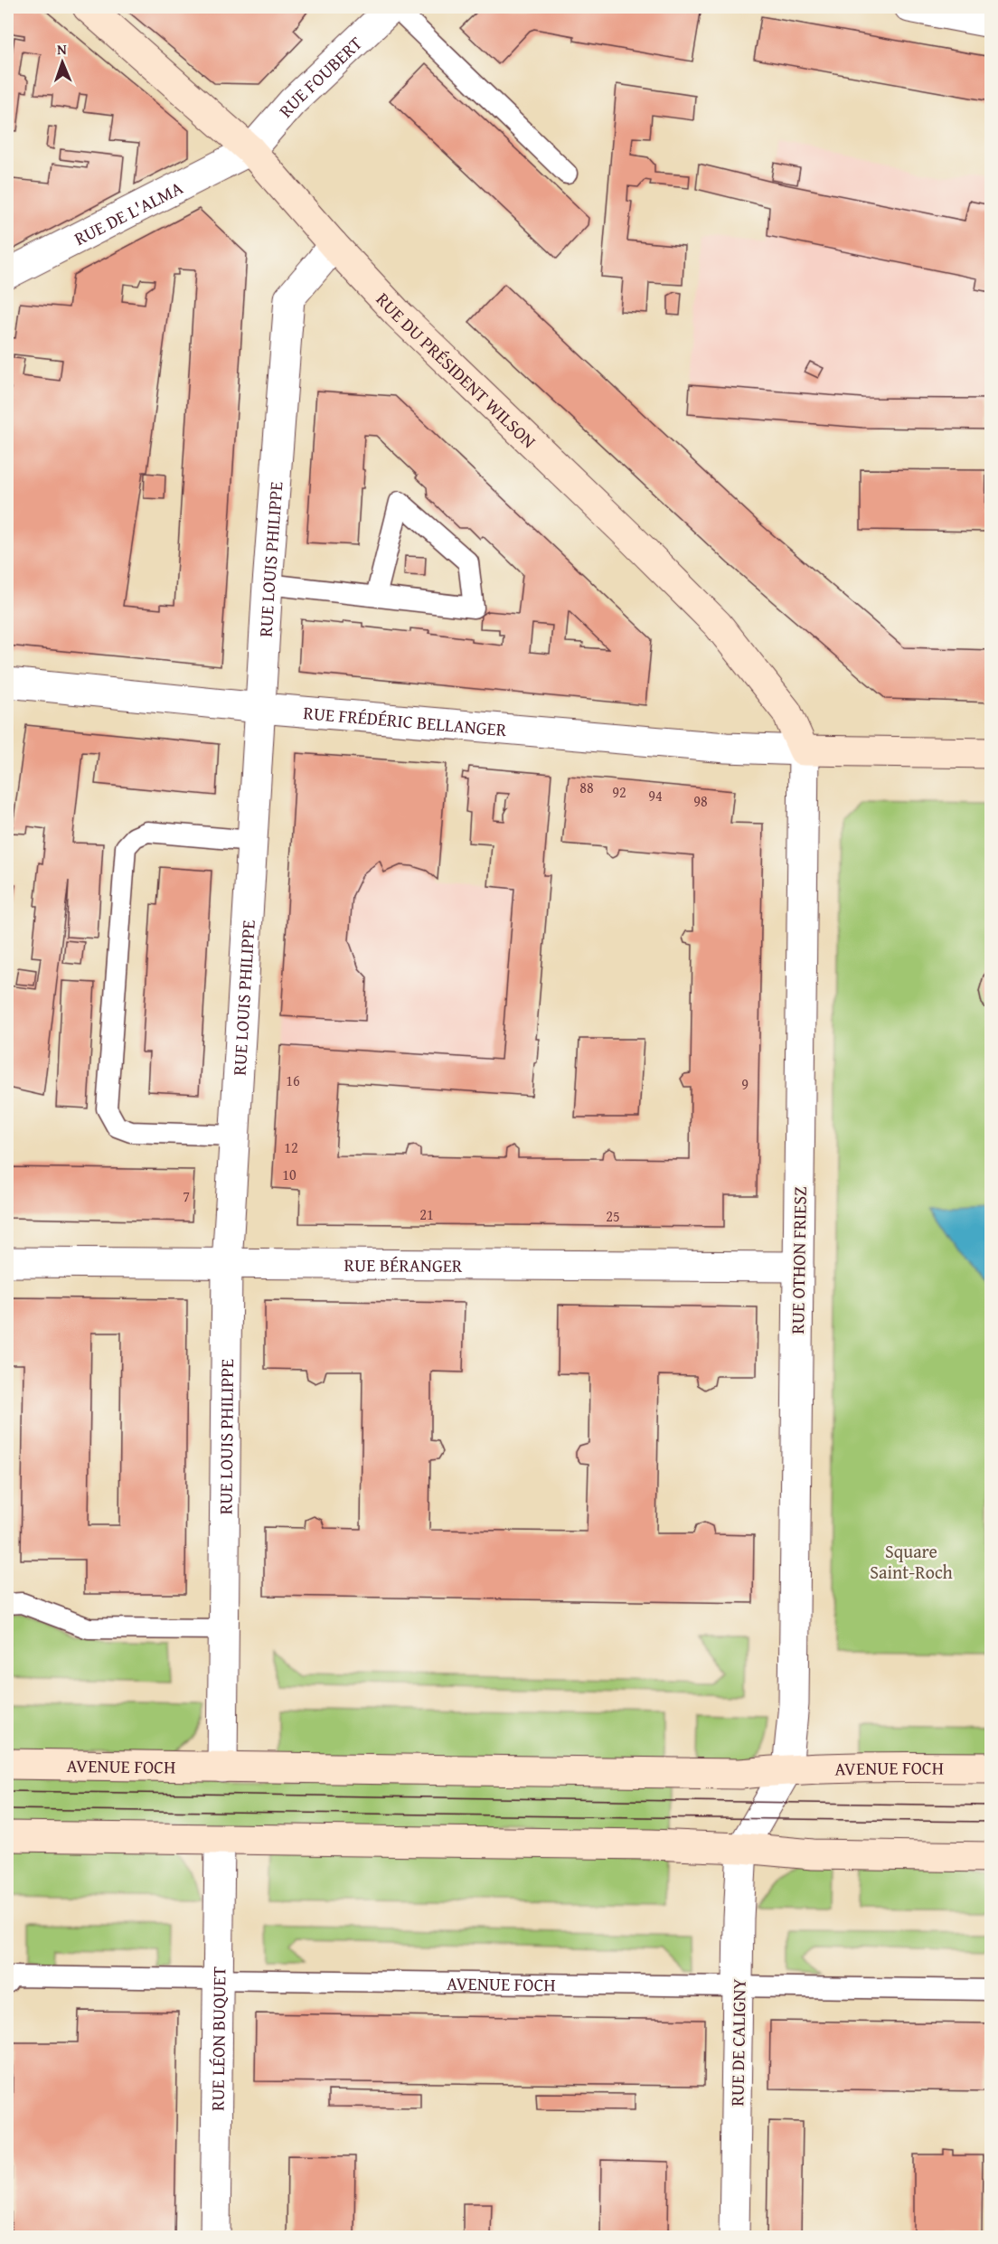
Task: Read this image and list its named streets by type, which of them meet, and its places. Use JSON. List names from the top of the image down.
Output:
{
  "streets": {
    "street": [
      "RUE FOUBERT",
      "RUE DE L'ALMA",
      "RUE DU PRÉSIDENT WILSON",
      "RUE LOUIS PHILIPPE",
      "RUE FRÉDÉRIC BELLANGER",
      "RUE OTHON FRIESZ",
      "RUE BÉRANGER",
      "AVENUE FOCH",
      "RUE LÉON BUQUET",
      "RUE DE CALIGNY"
    ]
  },
  "crossings": [
    ["RUE FOUBERT", "RUE DE L'ALMA"],
    ["RUE FOUBERT", "RUE DU PRÉSIDENT WILSON"],
    ["RUE DE L'ALMA", "RUE DU PRÉSIDENT WILSON"],
    ["RUE DU PRÉSIDENT WILSON", "RUE LOUIS PHILIPPE"],
    ["RUE DU PRÉSIDENT WILSON", "RUE FRÉDÉRIC BELLANGER"],
    ["RUE DU PRÉSIDENT WILSON", "RUE OTHON FRIESZ"],
    ["RUE LOUIS PHILIPPE", "RUE FRÉDÉRIC BELLANGER"],
    ["RUE LOUIS PHILIPPE", "RUE BÉRANGER"],
    ["RUE LOUIS PHILIPPE", "AVENUE FOCH"],
    ["RUE FRÉDÉRIC BELLANGER", "RUE OTHON FRIESZ"],
    ["RUE OTHON FRIESZ", "RUE BÉRANGER"],
    ["RUE OTHON FRIESZ", "AVENUE FOCH"],
    ["AVENUE FOCH", "RUE LÉON BUQUET"],
    ["AVENUE FOCH", "RUE DE CALIGNY"]
  ],
  "parks": ["Square Saint-Roch"],
  "house_numbers": [
    "88",
    "92",
    "94",
    "98",
    "16",
    "9",
    "12",
    "10",
    "7",
    "21",
    "25"
  ],
  "north": "top"
}
